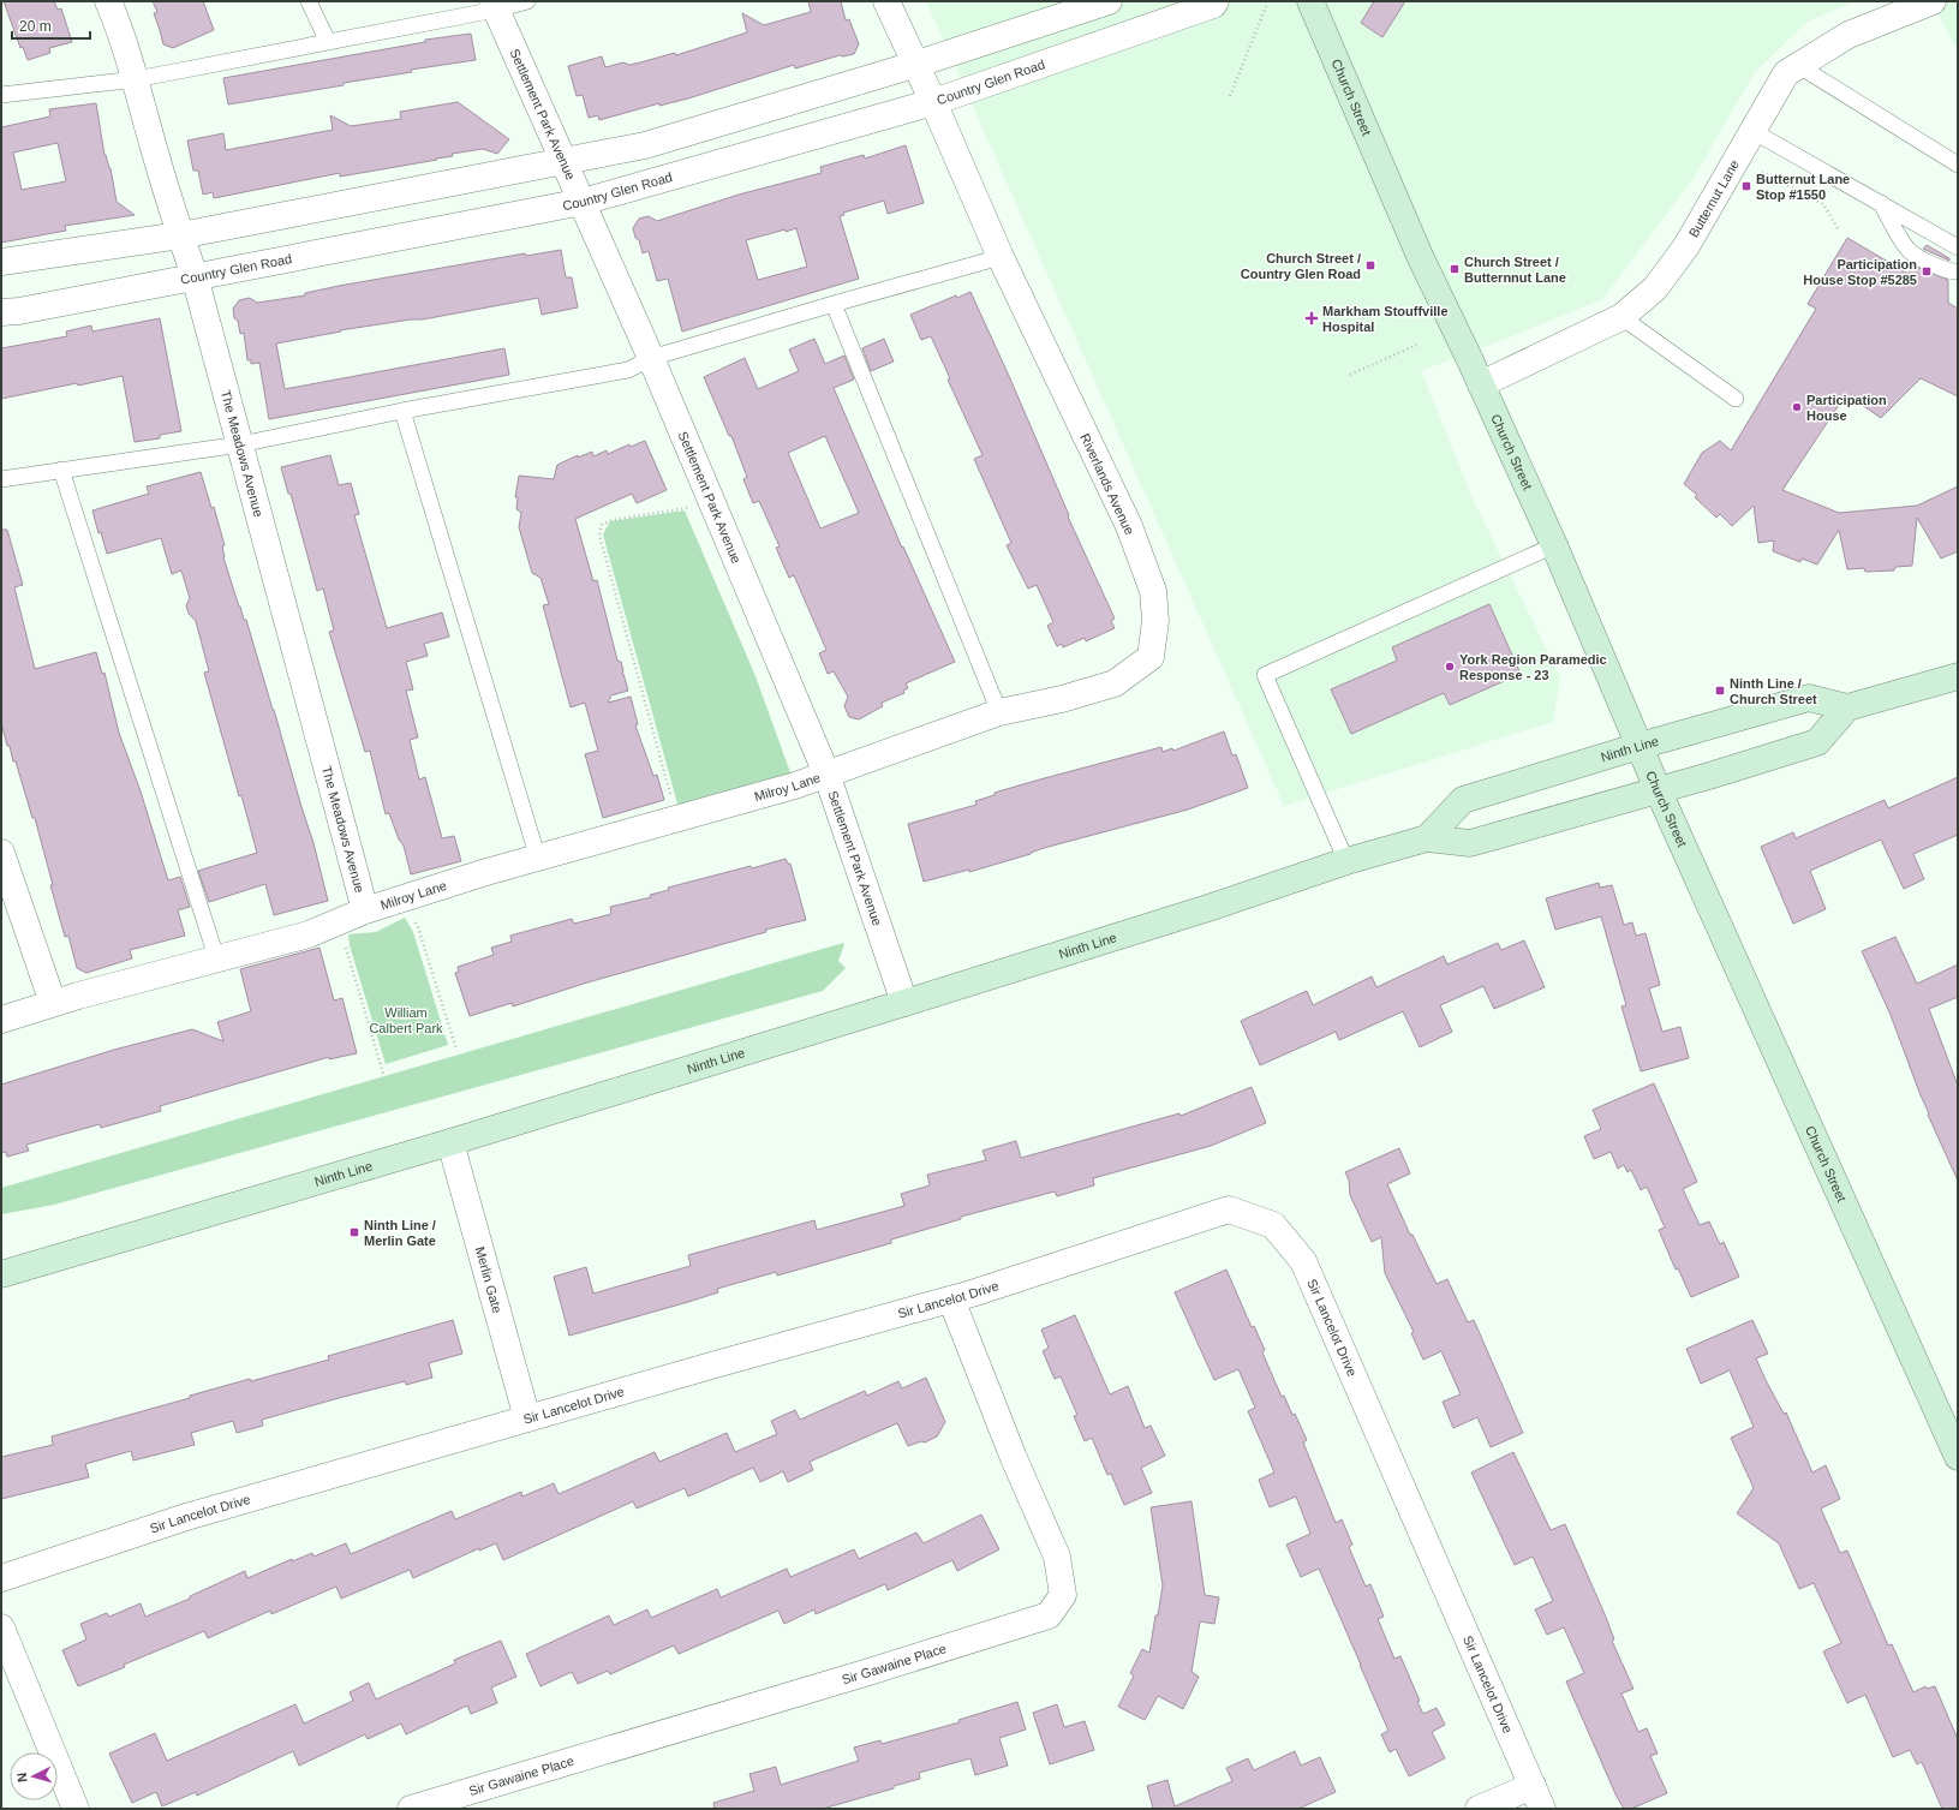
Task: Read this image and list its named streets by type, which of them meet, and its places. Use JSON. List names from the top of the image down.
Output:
{
  "streets": {
    "main road": ["Church Street", "Ninth Line"],
    "street": [
      "Country Glen Road",
      "Settlement Park Avenue",
      "Butternut Lane",
      "The Meadows Avenue",
      "Riverlands Avenue",
      "Milroy Lane",
      "Merlin Gate",
      "Sir Lancelot Drive",
      "Sir Gawaine Place"
    ]
  },
  "crossings": [
    ["Country Glen Road", "Settlement Park Avenue"],
    ["Country Glen Road", "The Meadows Avenue"],
    ["Country Glen Road", "Riverlands Avenue"],
    ["Church Street", "Butternut Lane"],
    ["Church Street", "Ninth Line"],
    ["Settlement Park Avenue", "Riverlands Avenue"],
    ["Settlement Park Avenue", "Ninth Line"],
    ["Settlement Park Avenue", "Milroy Lane"],
    ["The Meadows Avenue", "Milroy Lane"],
    ["Riverlands Avenue", "Milroy Lane"],
    ["Ninth Line", "Merlin Gate"],
    ["Merlin Gate", "Sir Lancelot Drive"],
    ["Sir Lancelot Drive", "Sir Gawaine Place"]
  ],
  "parks": ["William Calbert Park"],
  "places": {
    "transit": [
      "Butternut Lane Stop #1550",
      "Church Street / Country Glen Road",
      "Church Street / Butternnut Lane",
      "Participation House Stop #5285",
      "Ninth Line / Church Street",
      "Ninth Line / Merlin Gate"
    ],
    "health": ["Markham Stouffville Hospital"],
    "other": ["Participation House", "York Region Paramedic Response - 23"]
  },
  "scale_bar": "20 m",
  "north": "left"
}
